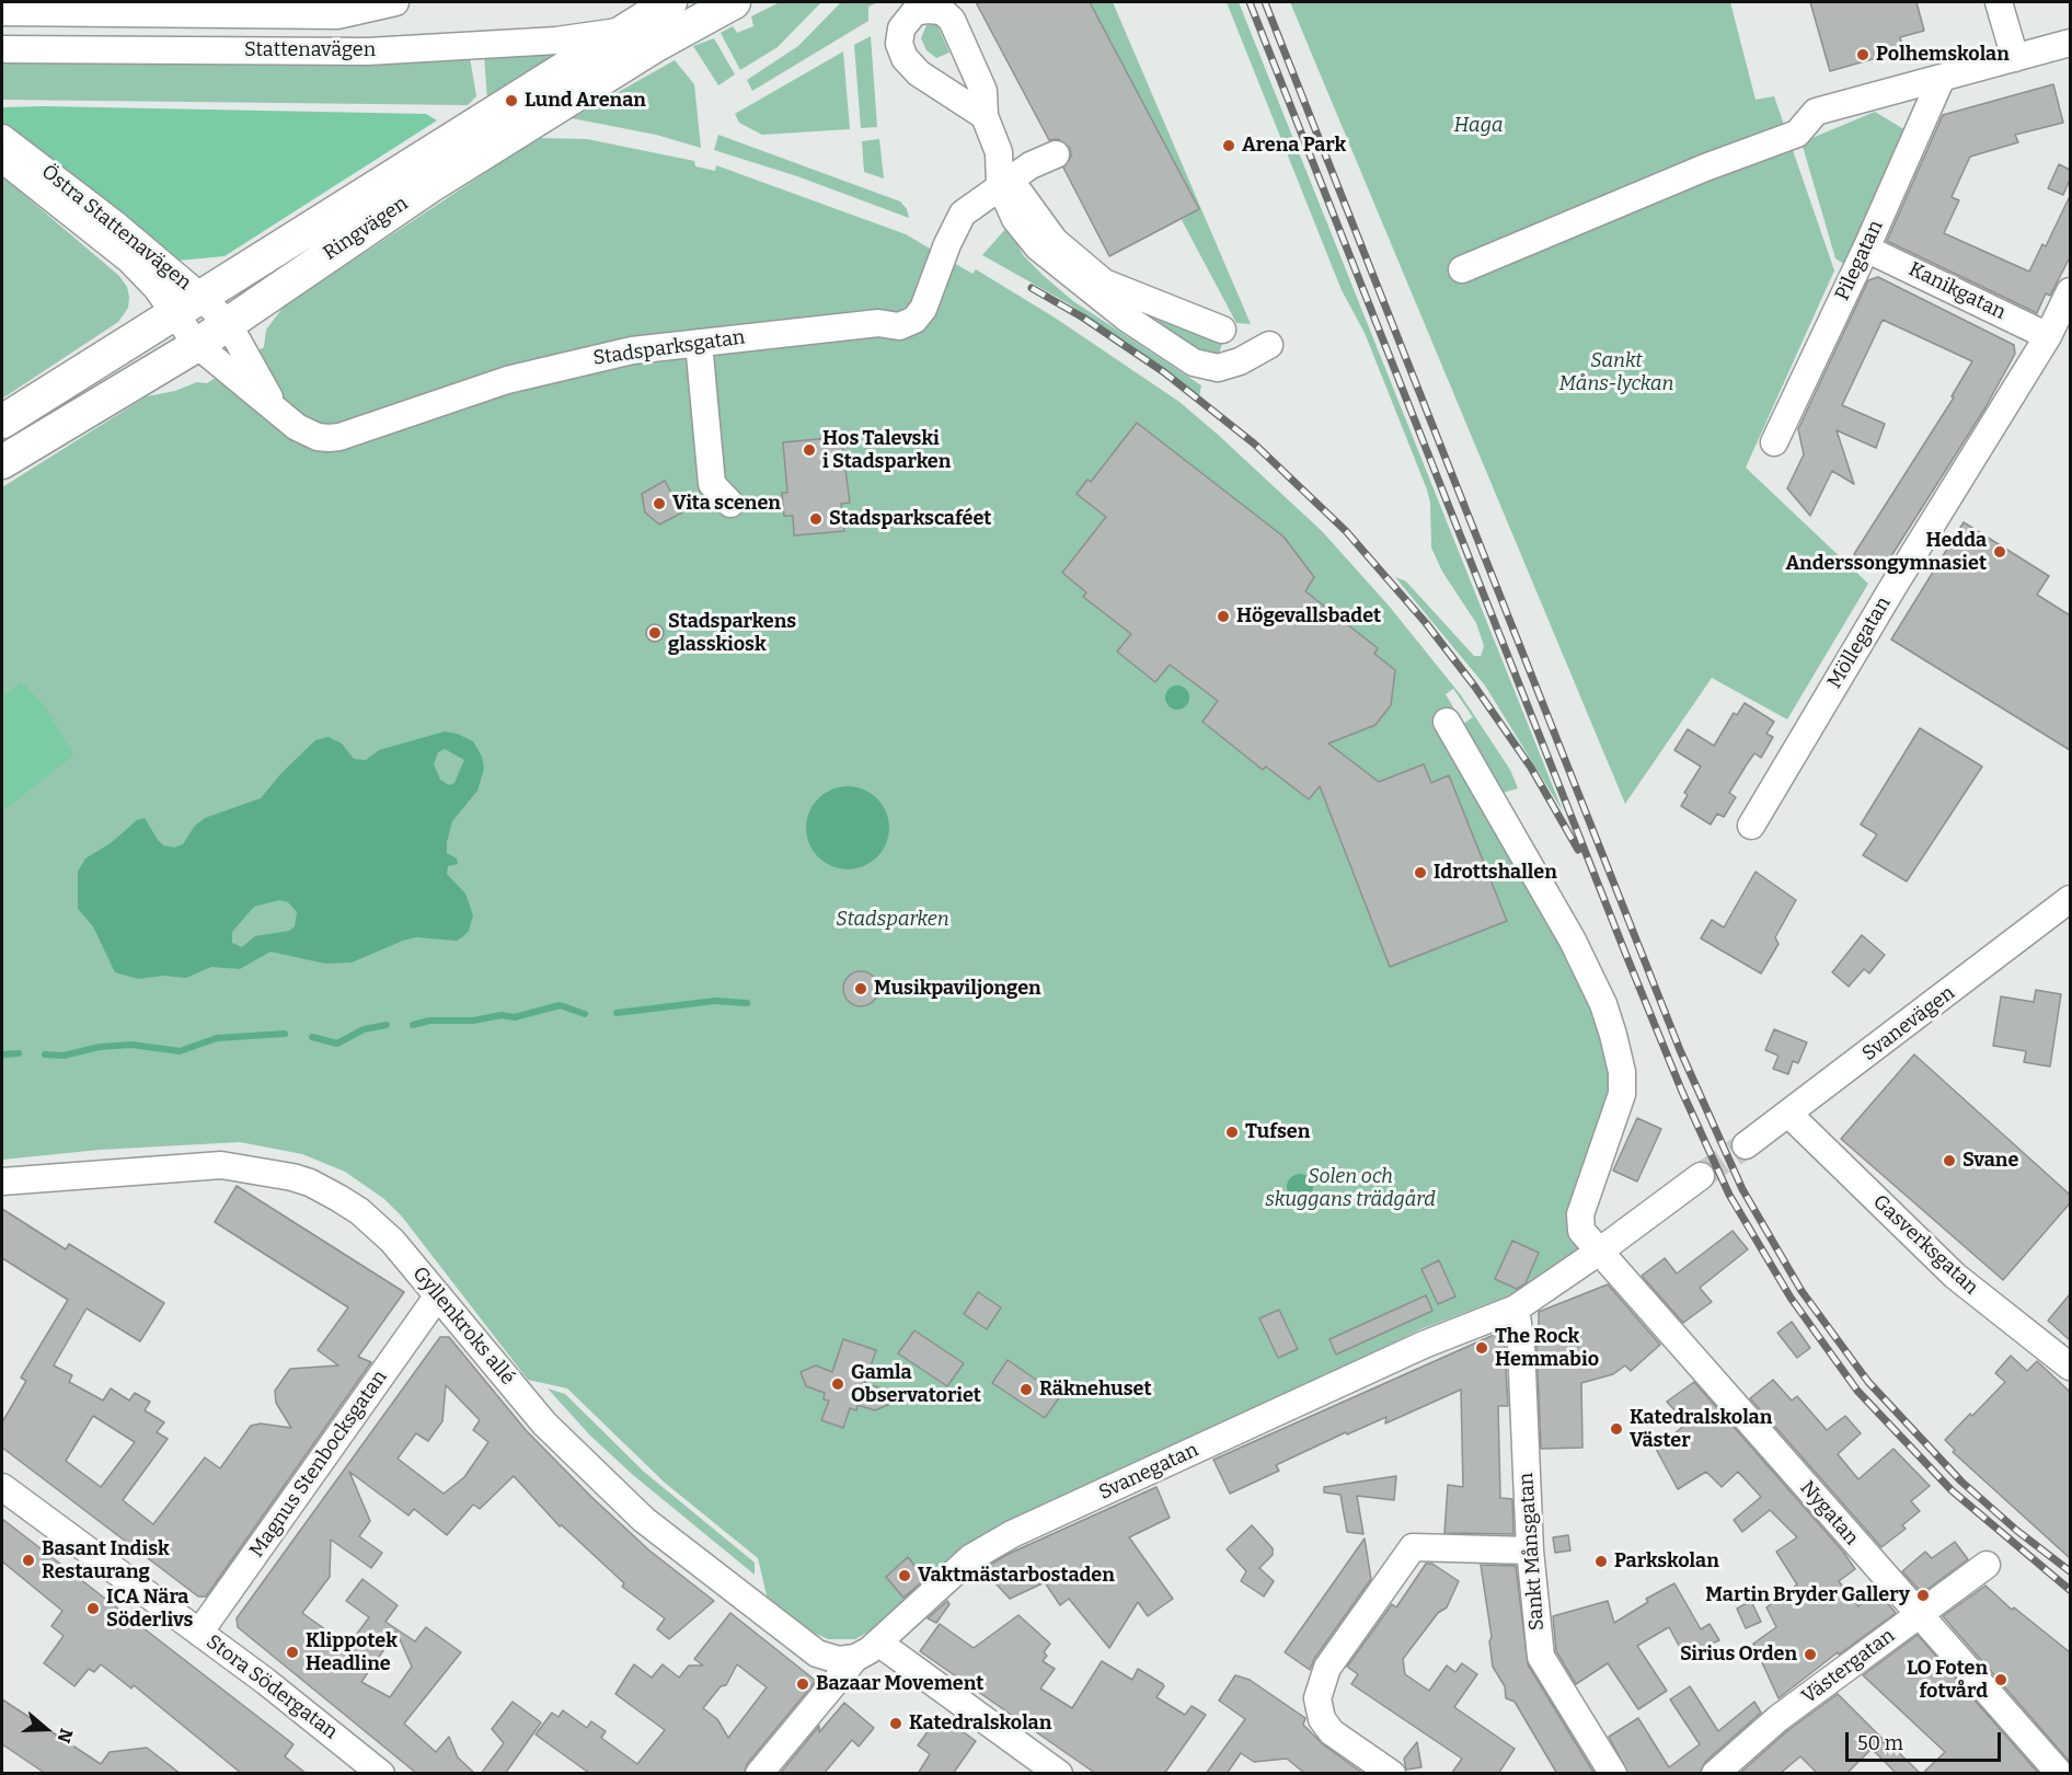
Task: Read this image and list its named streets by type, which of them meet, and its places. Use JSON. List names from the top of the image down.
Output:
{
  "streets": {
    "main road": ["Ringvägen"],
    "street": [
      "Stattenavägen",
      "Östra Stattenavägen",
      "Pilegatan",
      "Kanikgatan",
      "Stadsparksgatan",
      "Möllegatan",
      "Svanevägen",
      "Gasverksgatan",
      "Gyllenkroks allé",
      "Magnus Stenbocksgatan",
      "Svanegatan",
      "Nygatan",
      "Sankt Månsgatan",
      "Västergatan",
      "Stora Södergatan"
    ]
  },
  "crossings": [
    ["Stattenavägen", "Ringvägen"],
    ["Östra Stattenavägen", "Ringvägen"],
    ["Östra Stattenavägen", "Stadsparksgatan"],
    ["Ringvägen", "Stadsparksgatan"],
    ["Pilegatan", "Kanikgatan"],
    ["Kanikgatan", "Möllegatan"],
    ["Svanevägen", "Gasverksgatan"],
    ["Gyllenkroks allé", "Magnus Stenbocksgatan"],
    ["Gyllenkroks allé", "Svanegatan"],
    ["Magnus Stenbocksgatan", "Stora Södergatan"],
    ["Svanegatan", "Nygatan"],
    ["Svanegatan", "Sankt Månsgatan"],
    ["Nygatan", "Västergatan"]
  ],
  "parks": [
    "Haga",
    "Sankt Måns-lyckan",
    "Stadsparken",
    "Solen och skuggans trädgård"
  ],
  "places": [
    "Polhemskolan",
    "Lund Arenan",
    "Arena Park",
    "Hos Talevski i Stadsparken",
    "Vita scenen",
    "Stadsparkscaféet",
    "Hedda Anderssongymnasiet",
    "Högevallsbadet",
    "Stadsparkens glasskiosk",
    "Idrottshallen",
    "Musikpaviljongen",
    "Tufsen",
    "Svane",
    "The Rock Hemmabio",
    "Gamla Observatoriet",
    "Räknehuset",
    "Katedralskolan Väster",
    "Basant Indisk Restaurang",
    "Parkskolan",
    "Vaktmästarbostaden",
    "Martin Bryder Gallery",
    "ICA Nära Söderlivs",
    "Klippotek Headline",
    "Sirius Orden",
    "LO Foten fotvård",
    "Bazaar Movement",
    "Katedralskolan"
  ],
  "scale_bar": "50 m",
  "north": "right"
}
